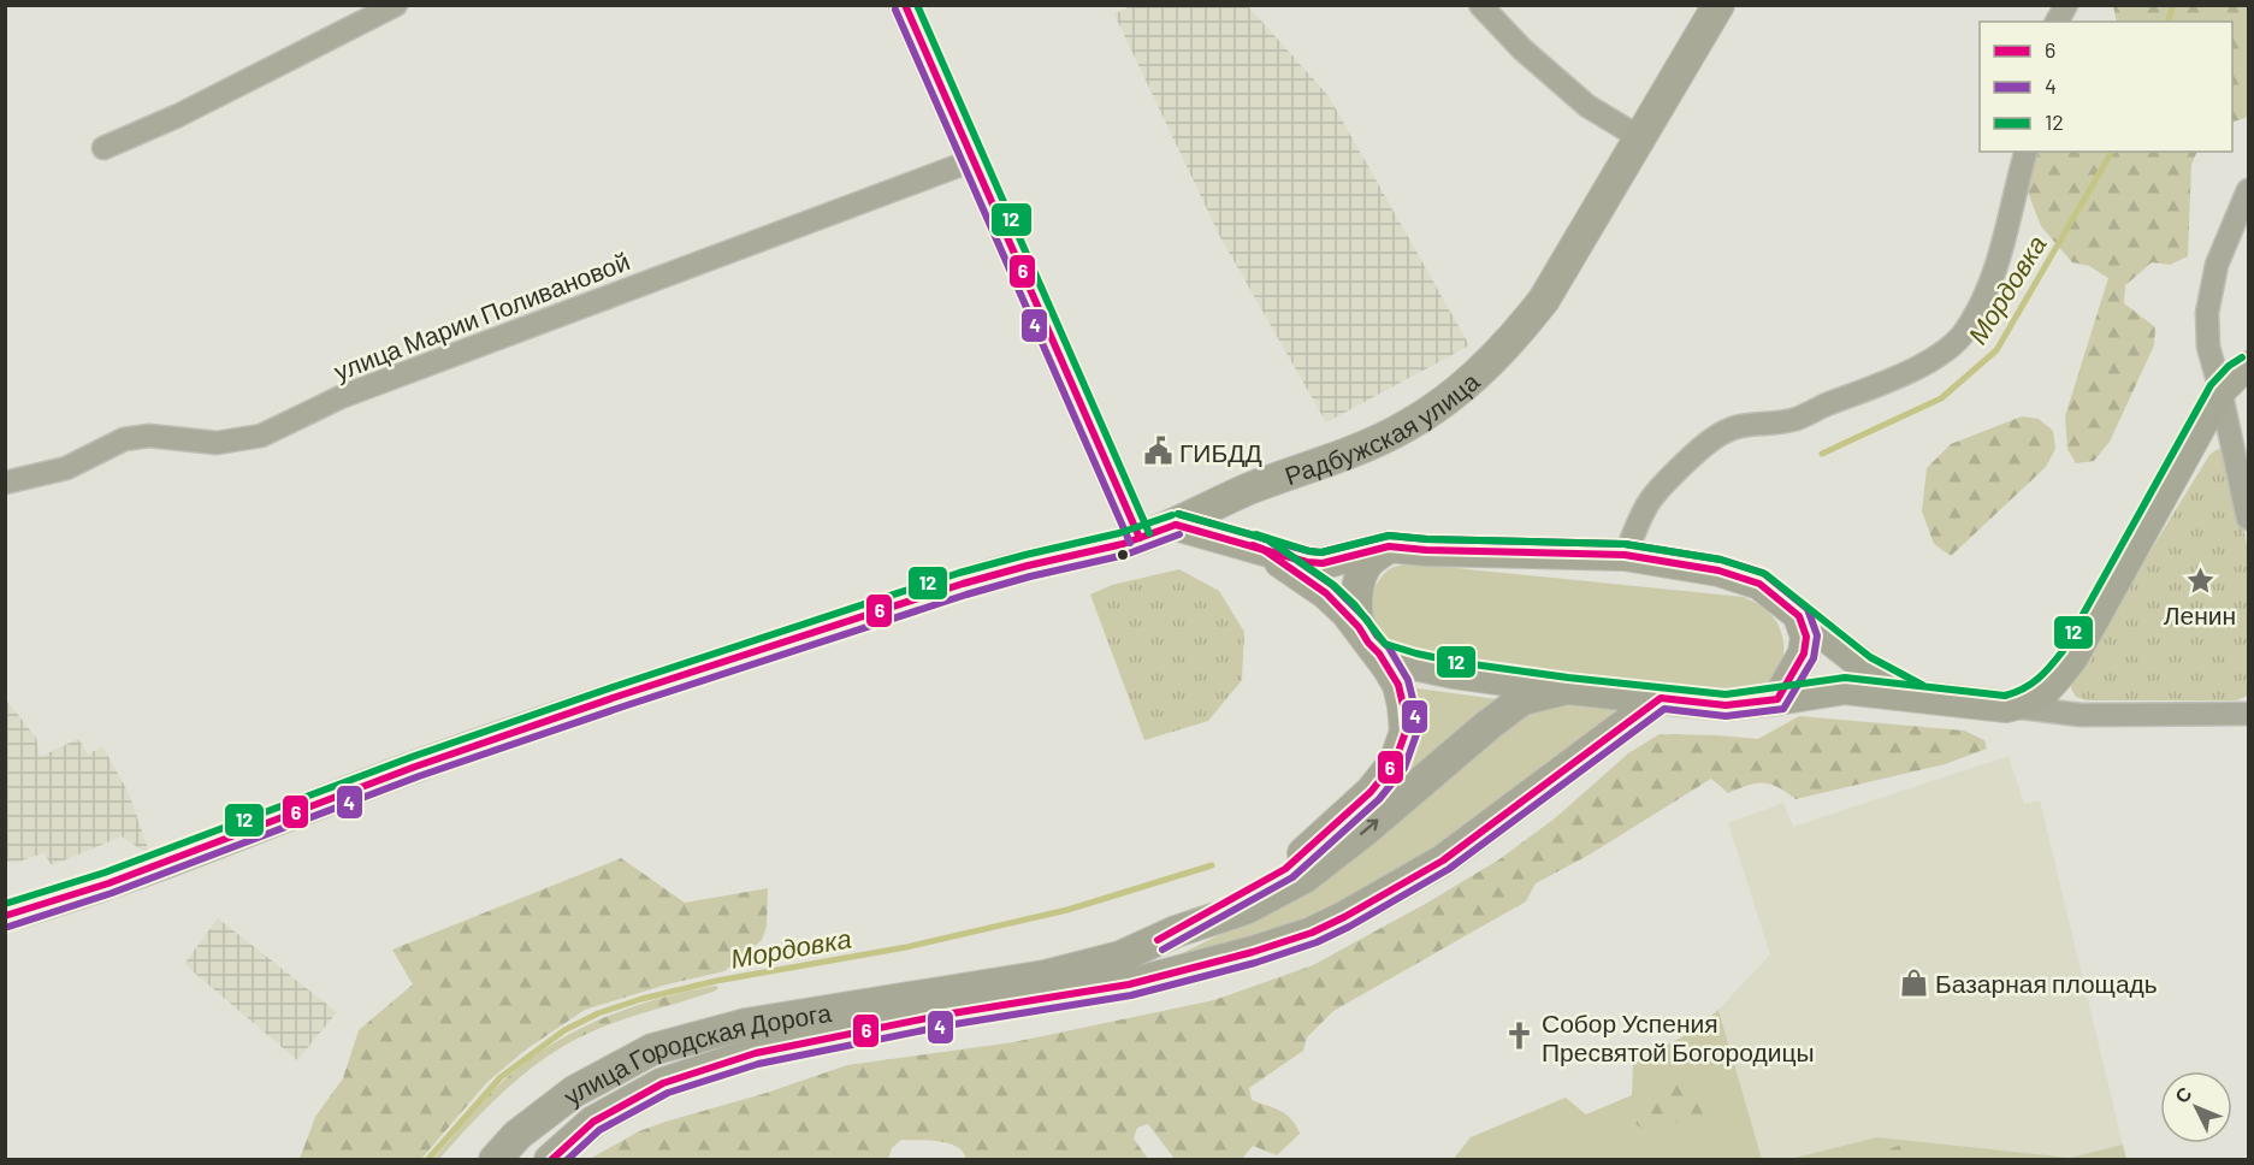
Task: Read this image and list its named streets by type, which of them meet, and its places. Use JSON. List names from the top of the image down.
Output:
{
  "streets": {
    "main road": ["Радбужская улица", "улица Городская Дорога"],
    "street": ["улица Марии Поливановой"]
  },
  "crossings": [
    ["Радбужская улица", "улица Городская Дорога"]
  ],
  "water": ["Мордовка"],
  "places": {
    "public building": ["ГИБДД"],
    "place": ["Ленин"],
    "shop": ["Базарная площадь"],
    "church": ["Собор Успения Пресвятой Богородицы"]
  },
  "lines": ["transit line 6", "transit line 12", "transit line 4"],
  "legend": ["6", "4", "12"],
  "north": "top left"
}
